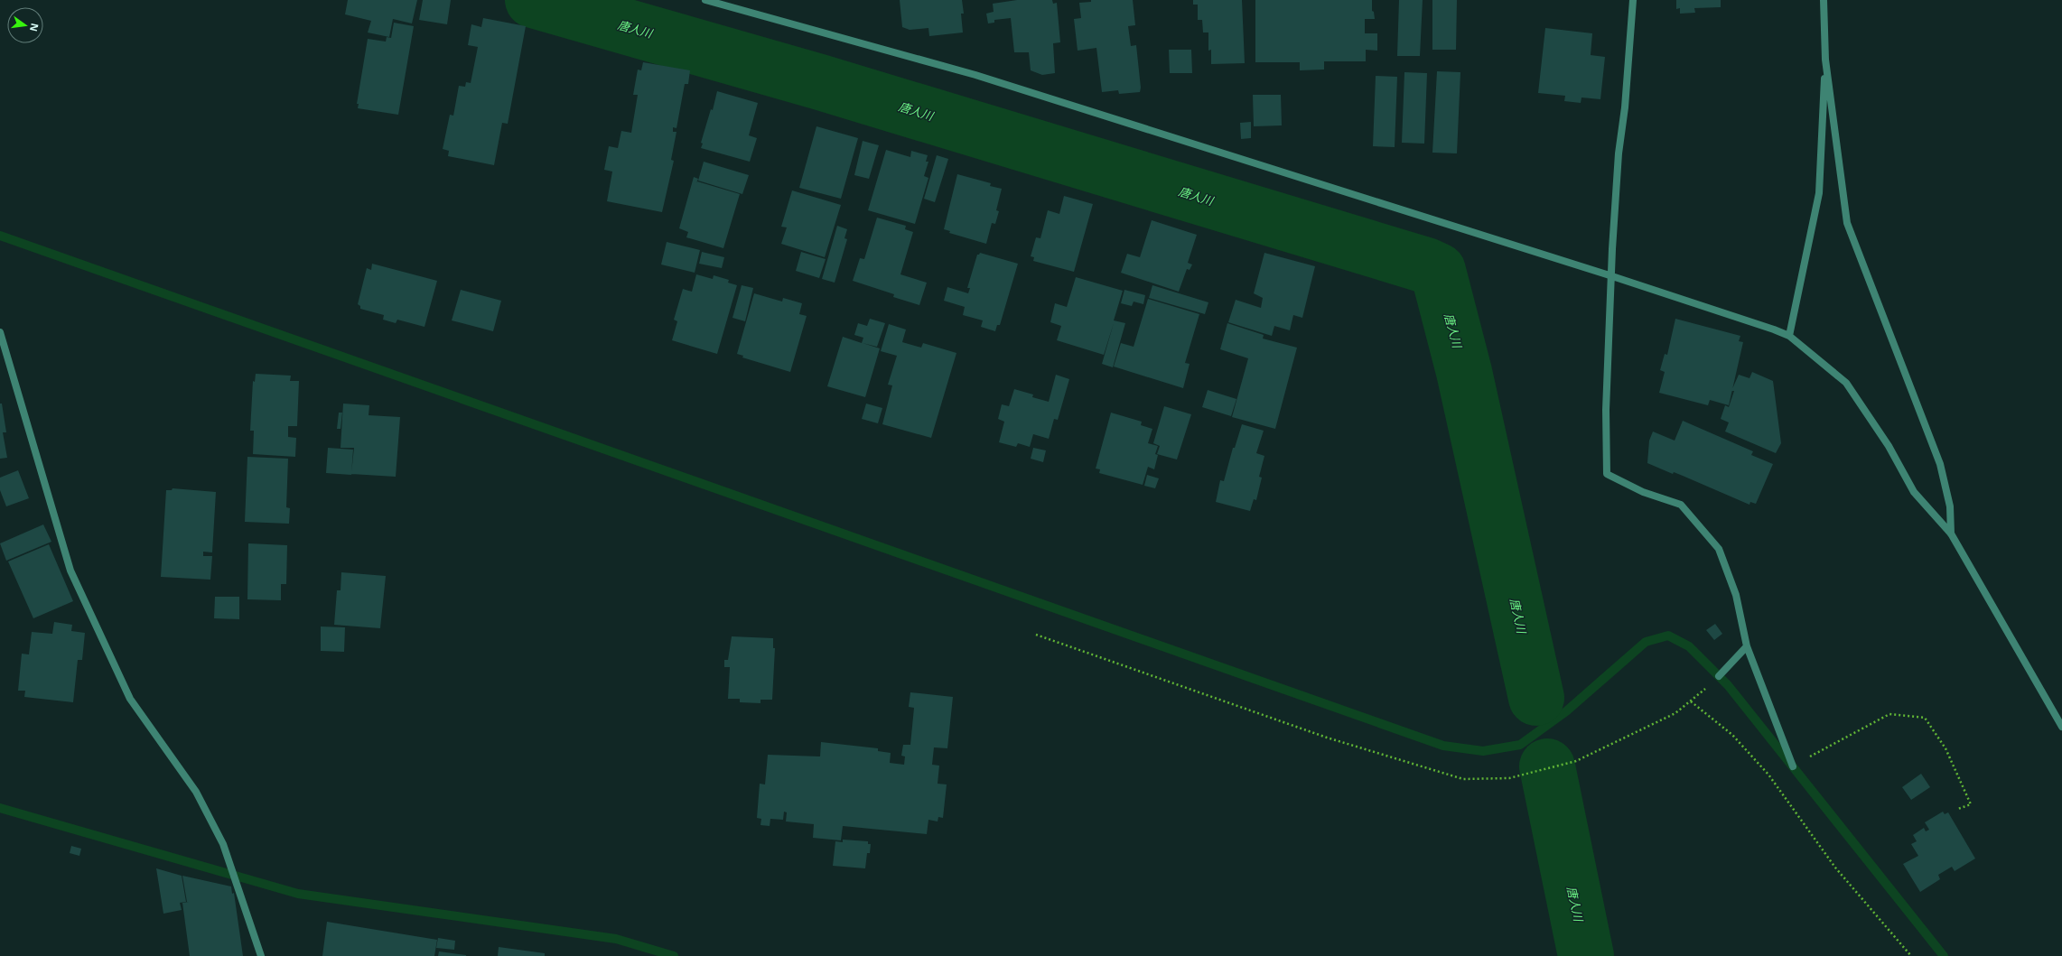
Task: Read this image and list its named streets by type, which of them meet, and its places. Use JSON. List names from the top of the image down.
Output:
{
  "water": ["唐人川"],
  "north": "right"
}
